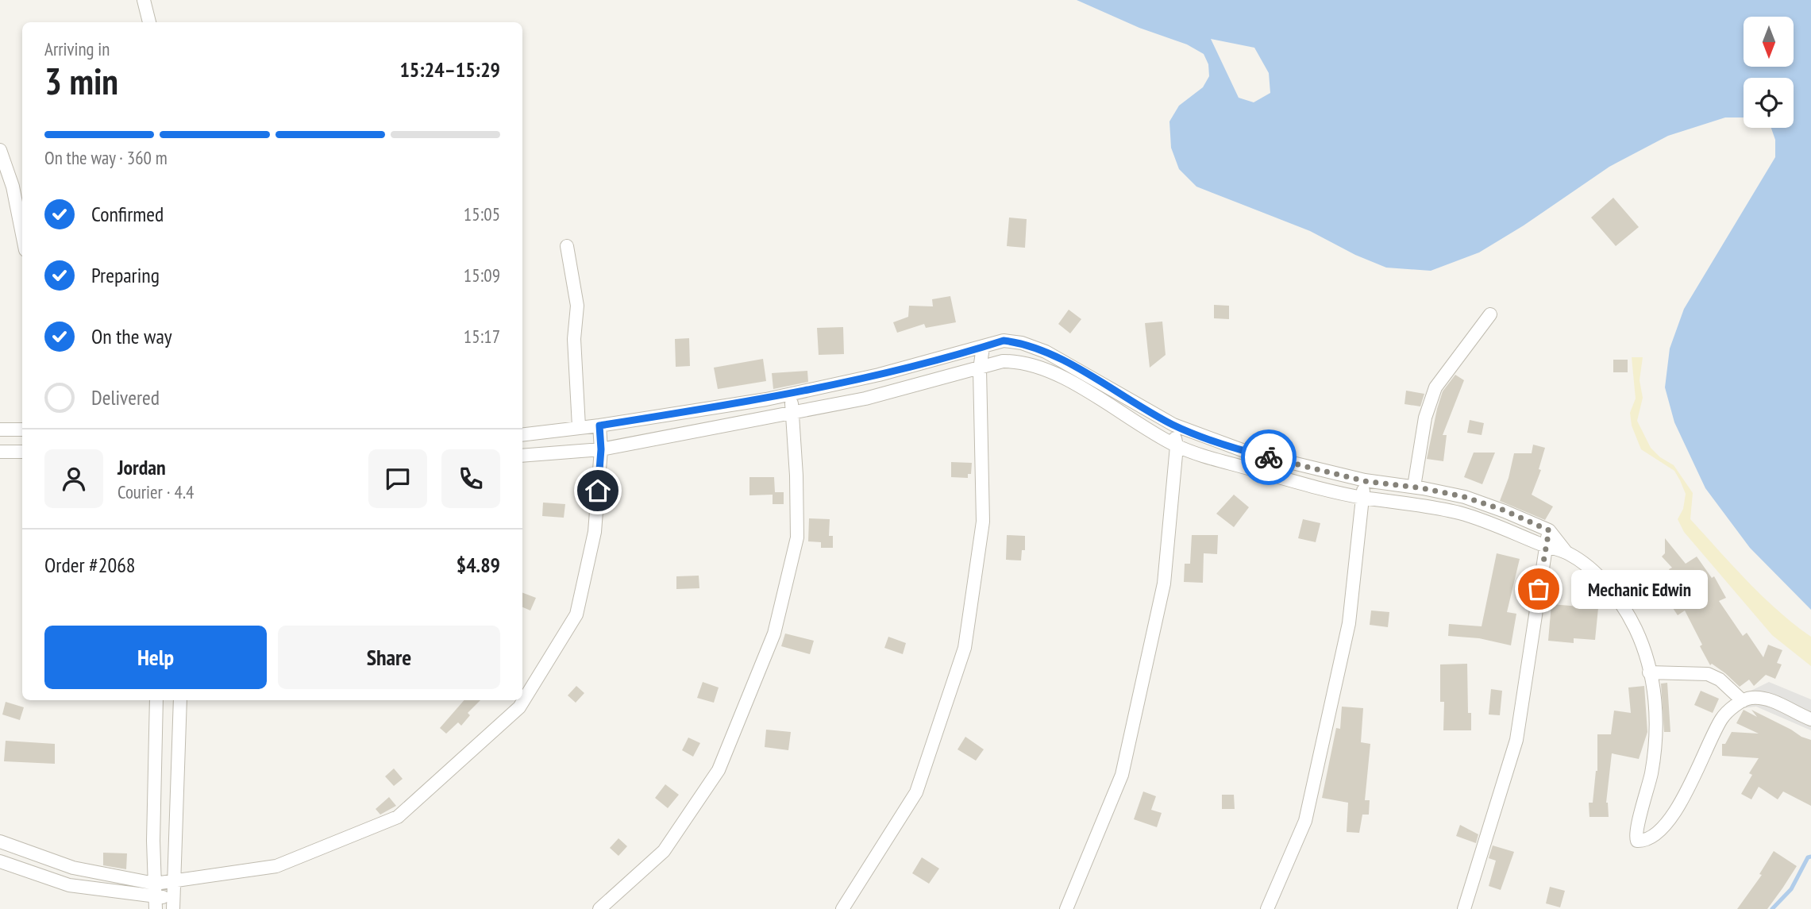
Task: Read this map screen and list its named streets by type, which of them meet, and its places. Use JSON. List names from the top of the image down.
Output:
{
  "places": ["Mechanic Edwin"],
  "north": "bottom",
  "page": {
    "heading": ["3 min", "Arriving in", "15:24–15:29"],
    "panel": [
      "Jordan",
      "Courier · 4.4",
      "Order #2068",
      "$4.89"
    ],
    "bar": "On the way · 360 m",
    "list": [
      ["Confirmed", "15:05"],
      ["Preparing", "15:09"],
      ["On the way", "15:17"],
      "Delivered"
    ],
    "bubble": "Mechanic Edwin",
    "buttons": ["Help", "Share"]
  }
}
